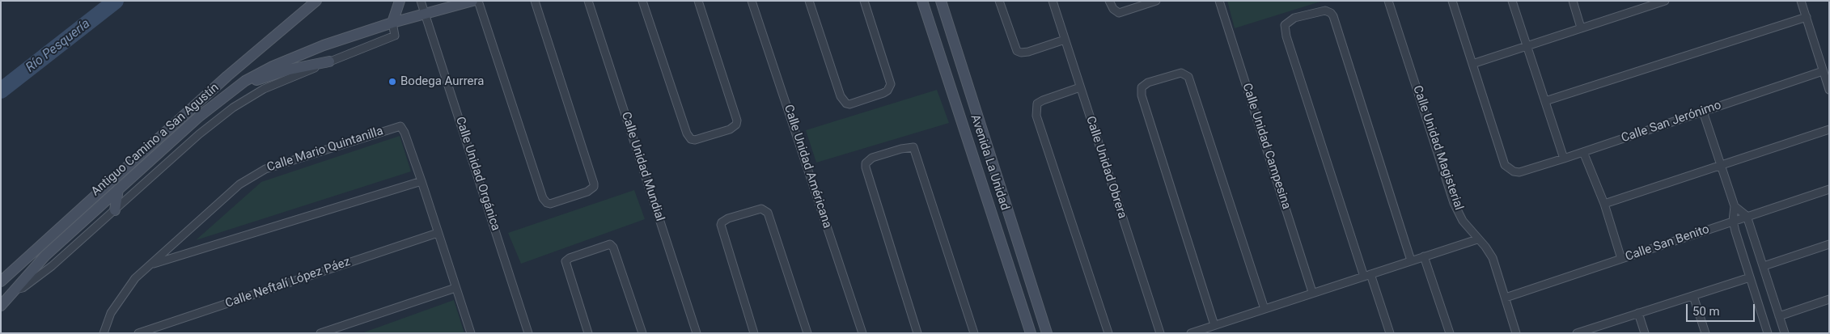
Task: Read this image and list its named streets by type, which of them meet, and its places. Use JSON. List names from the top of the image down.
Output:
{
  "streets": {
    "street": [
      "Calle San Jerónimo",
      "Antiguo Camino a San Agustín",
      "Calle Unidad Campesina",
      "Calle Unidad Magisterial",
      "Calle Mario Quintanilla",
      "Avenida La Unidad",
      "Calle Unidad Mundial",
      "Calle Unidad Américana",
      "Calle Unidad Obrera",
      "Calle Unidad Orgánica",
      "Calle San Benito",
      "Calle Neftalí López Páez"
    ]
  },
  "crossings": [
    ["Antiguo Camino a San Agustín", "Calle Unidad Orgánica"],
    ["Calle Unidad Magisterial", "Calle San Benito"],
    ["Calle Mario Quintanilla", "Calle Neftalí López Páez"]
  ],
  "water": ["Río Pesquería"],
  "places": ["Bodega Aurrera"],
  "scale_bar": "50 m"
}
